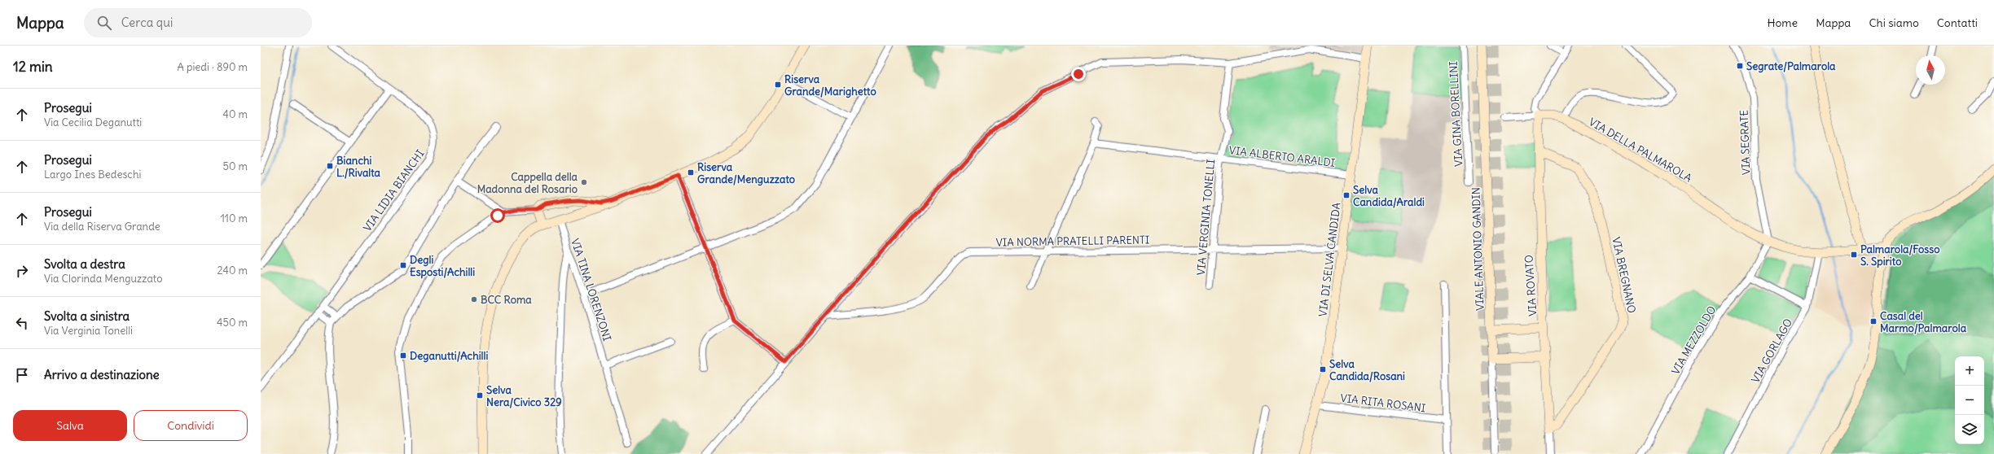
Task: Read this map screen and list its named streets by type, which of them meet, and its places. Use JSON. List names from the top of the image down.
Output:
{
  "streets": {
    "street": [
      "VIA GINA BORELLINI",
      "VIA SEGRATE",
      "VIA DELLA PALMAROLA",
      "VIA ALBERTO ARALDI",
      "VIA LIDIA BIANCHI",
      "VIA VERGINIA TONELLI",
      "VIA NORMA PRATELLI PARENTI",
      "VIALE ANTONIO GANDIN",
      "VIA DI SELVA CANDIDA",
      "VIA BREGNANO",
      "VIA ROVATO",
      "VIA TINA LORENZONI",
      "VIA MEZZOLDO",
      "VIA GORLAGO",
      "VIA RITA ROSANI"
    ]
  },
  "crossings": [
    ["VIA SEGRATE", "VIA DELLA PALMAROLA"],
    ["VIA SEGRATE", "VIA MEZZOLDO"],
    ["VIA DELLA PALMAROLA", "VIA ROVATO"],
    ["VIA DELLA PALMAROLA", "VIA MEZZOLDO"],
    ["VIA DELLA PALMAROLA", "VIA GORLAGO"],
    ["VIA ALBERTO ARALDI", "VIA VERGINIA TONELLI"],
    ["VIA ALBERTO ARALDI", "VIA DI SELVA CANDIDA"],
    ["VIA VERGINIA TONELLI", "VIA NORMA PRATELLI PARENTI"],
    ["VIA NORMA PRATELLI PARENTI", "VIA DI SELVA CANDIDA"],
    ["VIA DI SELVA CANDIDA", "VIA RITA ROSANI"],
    ["VIA BREGNANO", "VIA ROVATO"]
  ],
  "places": {
    "transit": [
      "Segrate/Palmarola",
      "Riserva Grande/Marighetto",
      "Bianchi L./Rivalta",
      "Riserva Grande/Menguzzato",
      "Selva Candida/Araldi",
      "Palmarola/Fosso S. Spirito",
      "Degli Esposti/Achilli",
      "Casal del Marmo/Palmarola",
      "Deganutti/Achilli",
      "Selva Candida/Rosani",
      "Selva Nera/Civico 329"
    ],
    "other": ["Cappella della Madonna del Rosario", "BCC Roma"]
  },
  "north": "top",
  "page": {
    "header": "Mappa",
    "search": "Cerca qui",
    "nav": [
      "Home",
      "Mappa",
      "Chi siamo",
      "Contatti"
    ],
    "heading": ["12 min", "A piedi · 890 m"],
    "list": [
      ["Prosegui", "Via Cecilia Deganutti", "40 m"],
      ["Prosegui", "Largo Ines Bedeschi", "50 m"],
      ["Prosegui", "Via della Riserva Grande", "110 m"],
      ["Svolta a destra", "Via Clorinda Menguzzato", "240 m"],
      ["Svolta a sinistra", "Via Verginia Tonelli", "450 m"],
      "Arrivo a destinazione"
    ],
    "map_buttons": ["+", "−"],
    "buttons": ["Salva", "Condividi"]
  }
}
